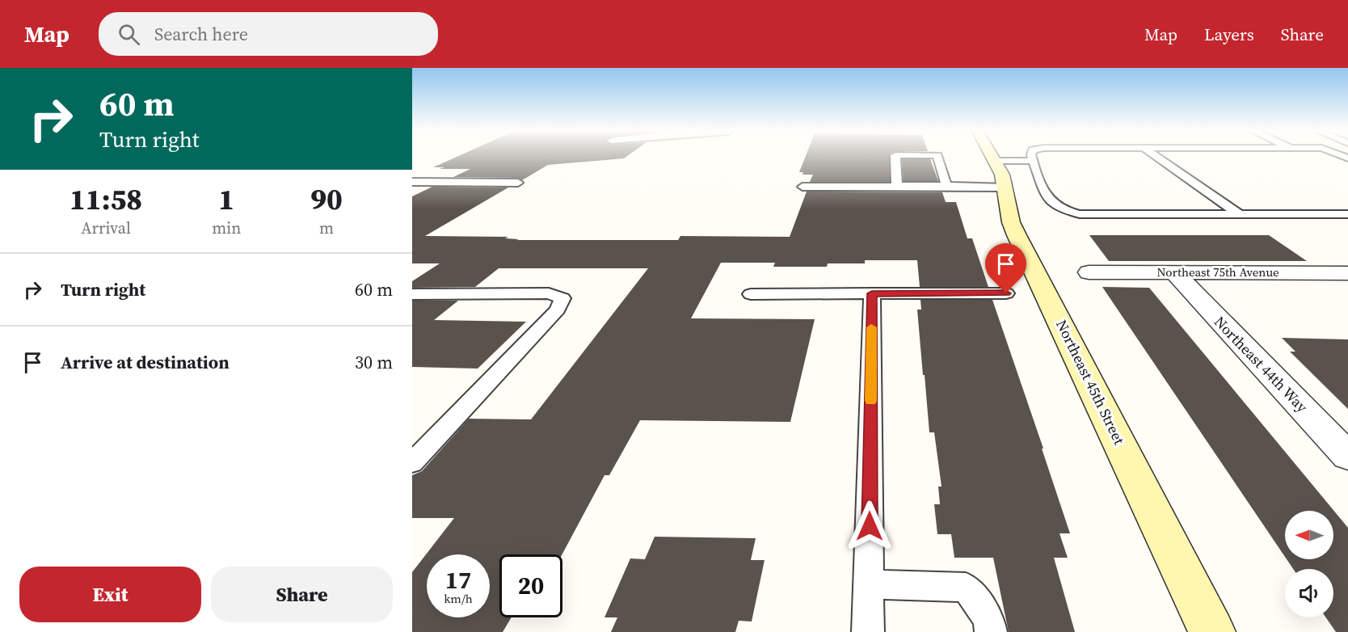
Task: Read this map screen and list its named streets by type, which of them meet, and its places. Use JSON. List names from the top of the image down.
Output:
{
  "streets": {
    "street": ["Northeast 75th Avenue", "Northeast 44th Way", "Northeast 45th Street"]
  },
  "crossings": [
    ["Northeast 75th Avenue", "Northeast 44th Way"]
  ],
  "north": "left",
  "page": {
    "header": "Map",
    "search": "Search here",
    "nav": ["Map", "Layers", "Share"],
    "turn": ["60 m", "Turn right"],
    "eta": [
      "11:58",
      "Arrival",
      "1",
      "min",
      "90",
      "m"
    ],
    "list": [
      {
        "name": "Turn right",
        "value": "60 m"
      },
      {
        "name": "Arrive at destination",
        "value": "30 m"
      }
    ],
    "speed": "17 km/h",
    "limit": "20",
    "buttons": ["Exit", "Share"]
  }
}
